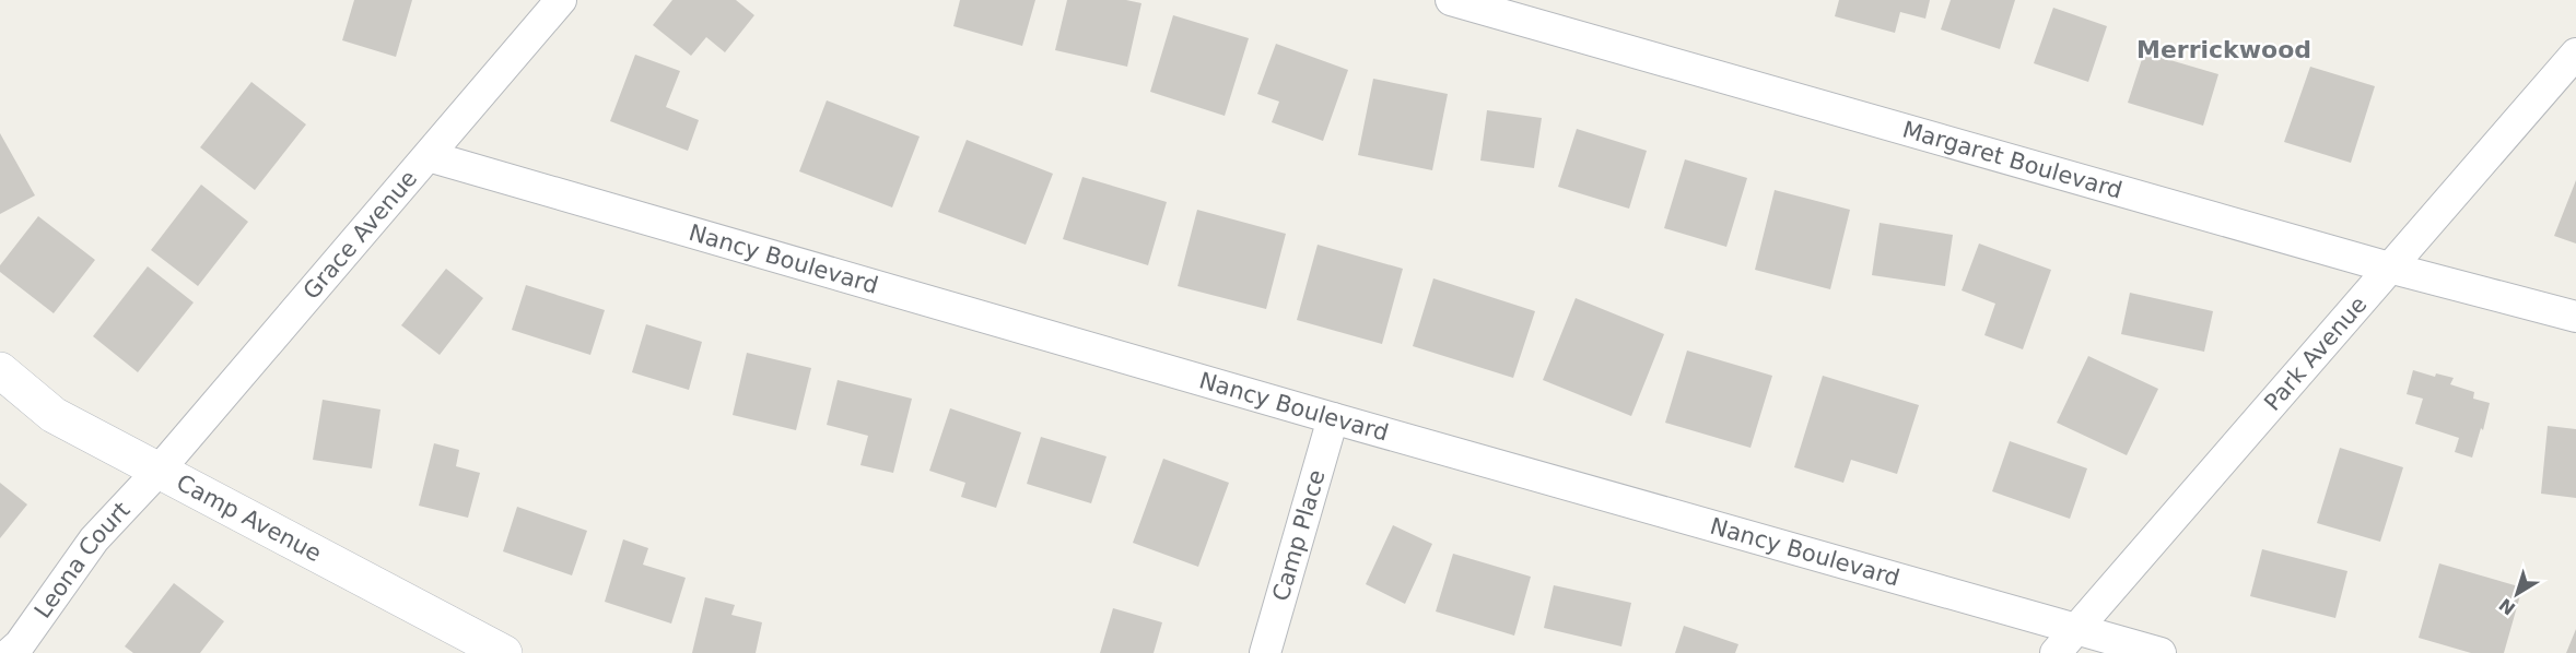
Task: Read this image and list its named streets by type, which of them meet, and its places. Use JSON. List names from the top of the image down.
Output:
{
  "streets": {
    "street": [
      "Margaret Boulevard",
      "Grace Avenue",
      "Nancy Boulevard",
      "Park Avenue",
      "Camp Avenue",
      "Camp Place",
      "Leona Court"
    ]
  },
  "crossings": [
    ["Margaret Boulevard", "Park Avenue"],
    ["Grace Avenue", "Nancy Boulevard"],
    ["Grace Avenue", "Camp Avenue"],
    ["Grace Avenue", "Leona Court"],
    ["Nancy Boulevard", "Park Avenue"],
    ["Nancy Boulevard", "Camp Place"],
    ["Camp Avenue", "Leona Court"]
  ],
  "districts": ["Merrickwood"],
  "north": "bottom left"
}
